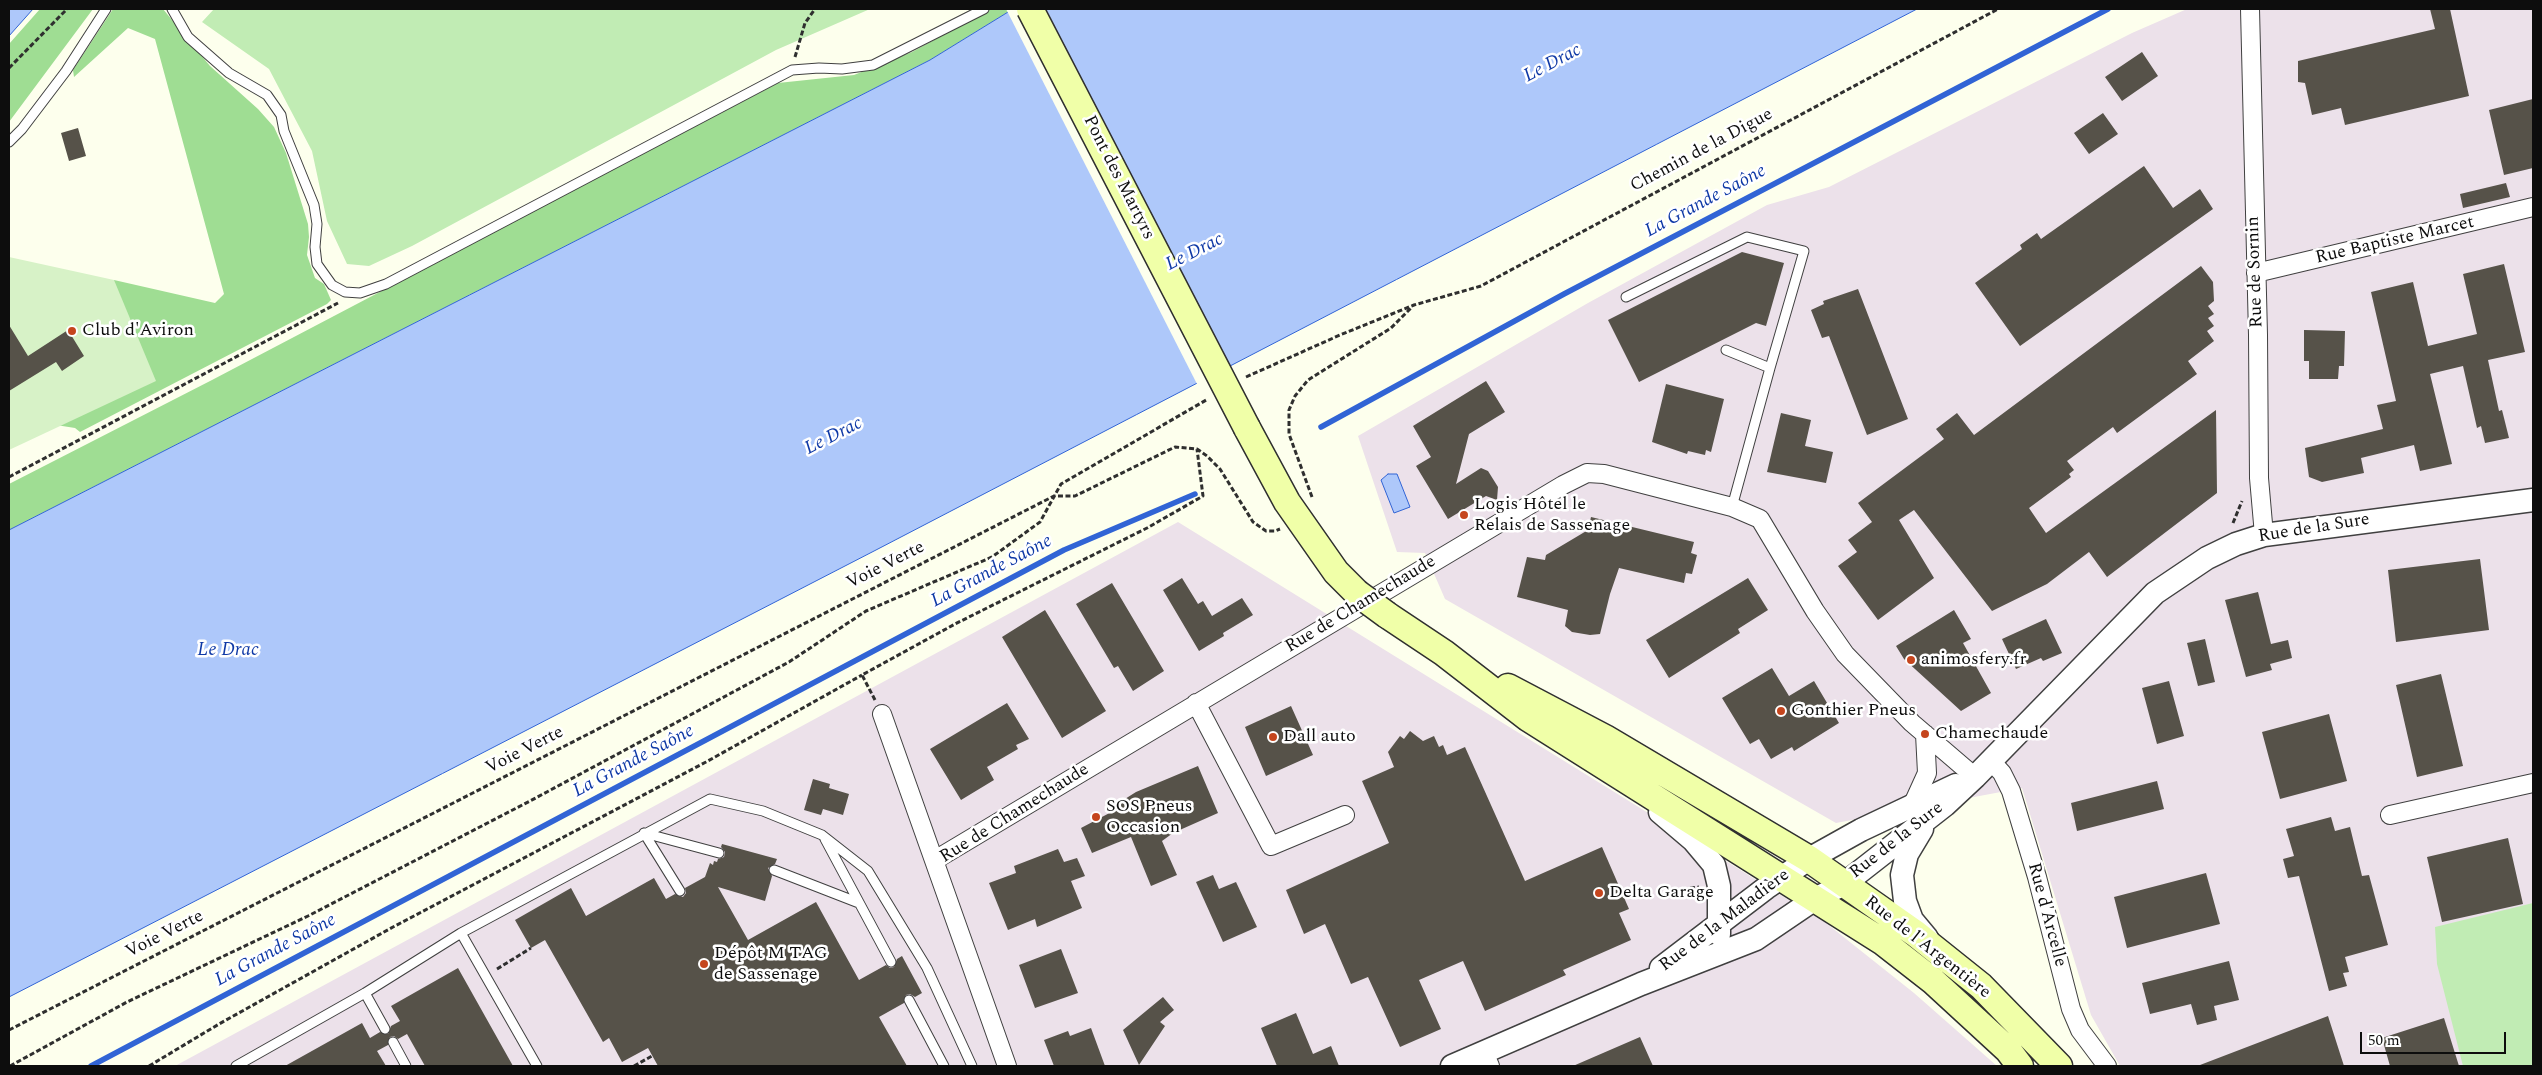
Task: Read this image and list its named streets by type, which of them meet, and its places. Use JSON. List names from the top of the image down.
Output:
{
  "streets": {
    "main road": ["Pont des Martyrs", "Rue de l'Argentière"],
    "street": [
      "Rue Baptiste Marcet",
      "Rue de Sornin",
      "Rue de la Sure",
      "Rue de Chamechaude",
      "Rue d'Arcelle",
      "Rue de la Maladière"
    ],
    "path": ["Chemin de la Digue", "Voie Verte"]
  },
  "crossings": [
    ["Pont des Martyrs", "Rue de l'Argentière"],
    ["Rue Baptiste Marcet", "Rue de Sornin"],
    ["Rue de Sornin", "Rue de la Sure"],
    ["Rue de la Sure", "Rue de Chamechaude"],
    ["Rue de la Sure", "Rue d'Arcelle"],
    ["Rue de la Sure", "Rue de la Maladière"],
    ["Rue de la Sure", "Rue de l'Argentière"],
    ["Rue de la Maladière", "Rue de l'Argentière"]
  ],
  "water": ["Le Drac", "La Grande Saône"],
  "places": [
    "Club d'Aviron",
    "Logis Hôtel le Relais de Sassenage",
    "animosfery.fr",
    "Gonthier Pneus",
    "Chamechaude",
    "Dall auto",
    "SOS Pneus Occasion",
    "Delta Garage",
    "Dépôt M TAG de Sassenage"
  ],
  "scale_bar": "50 m"
}
